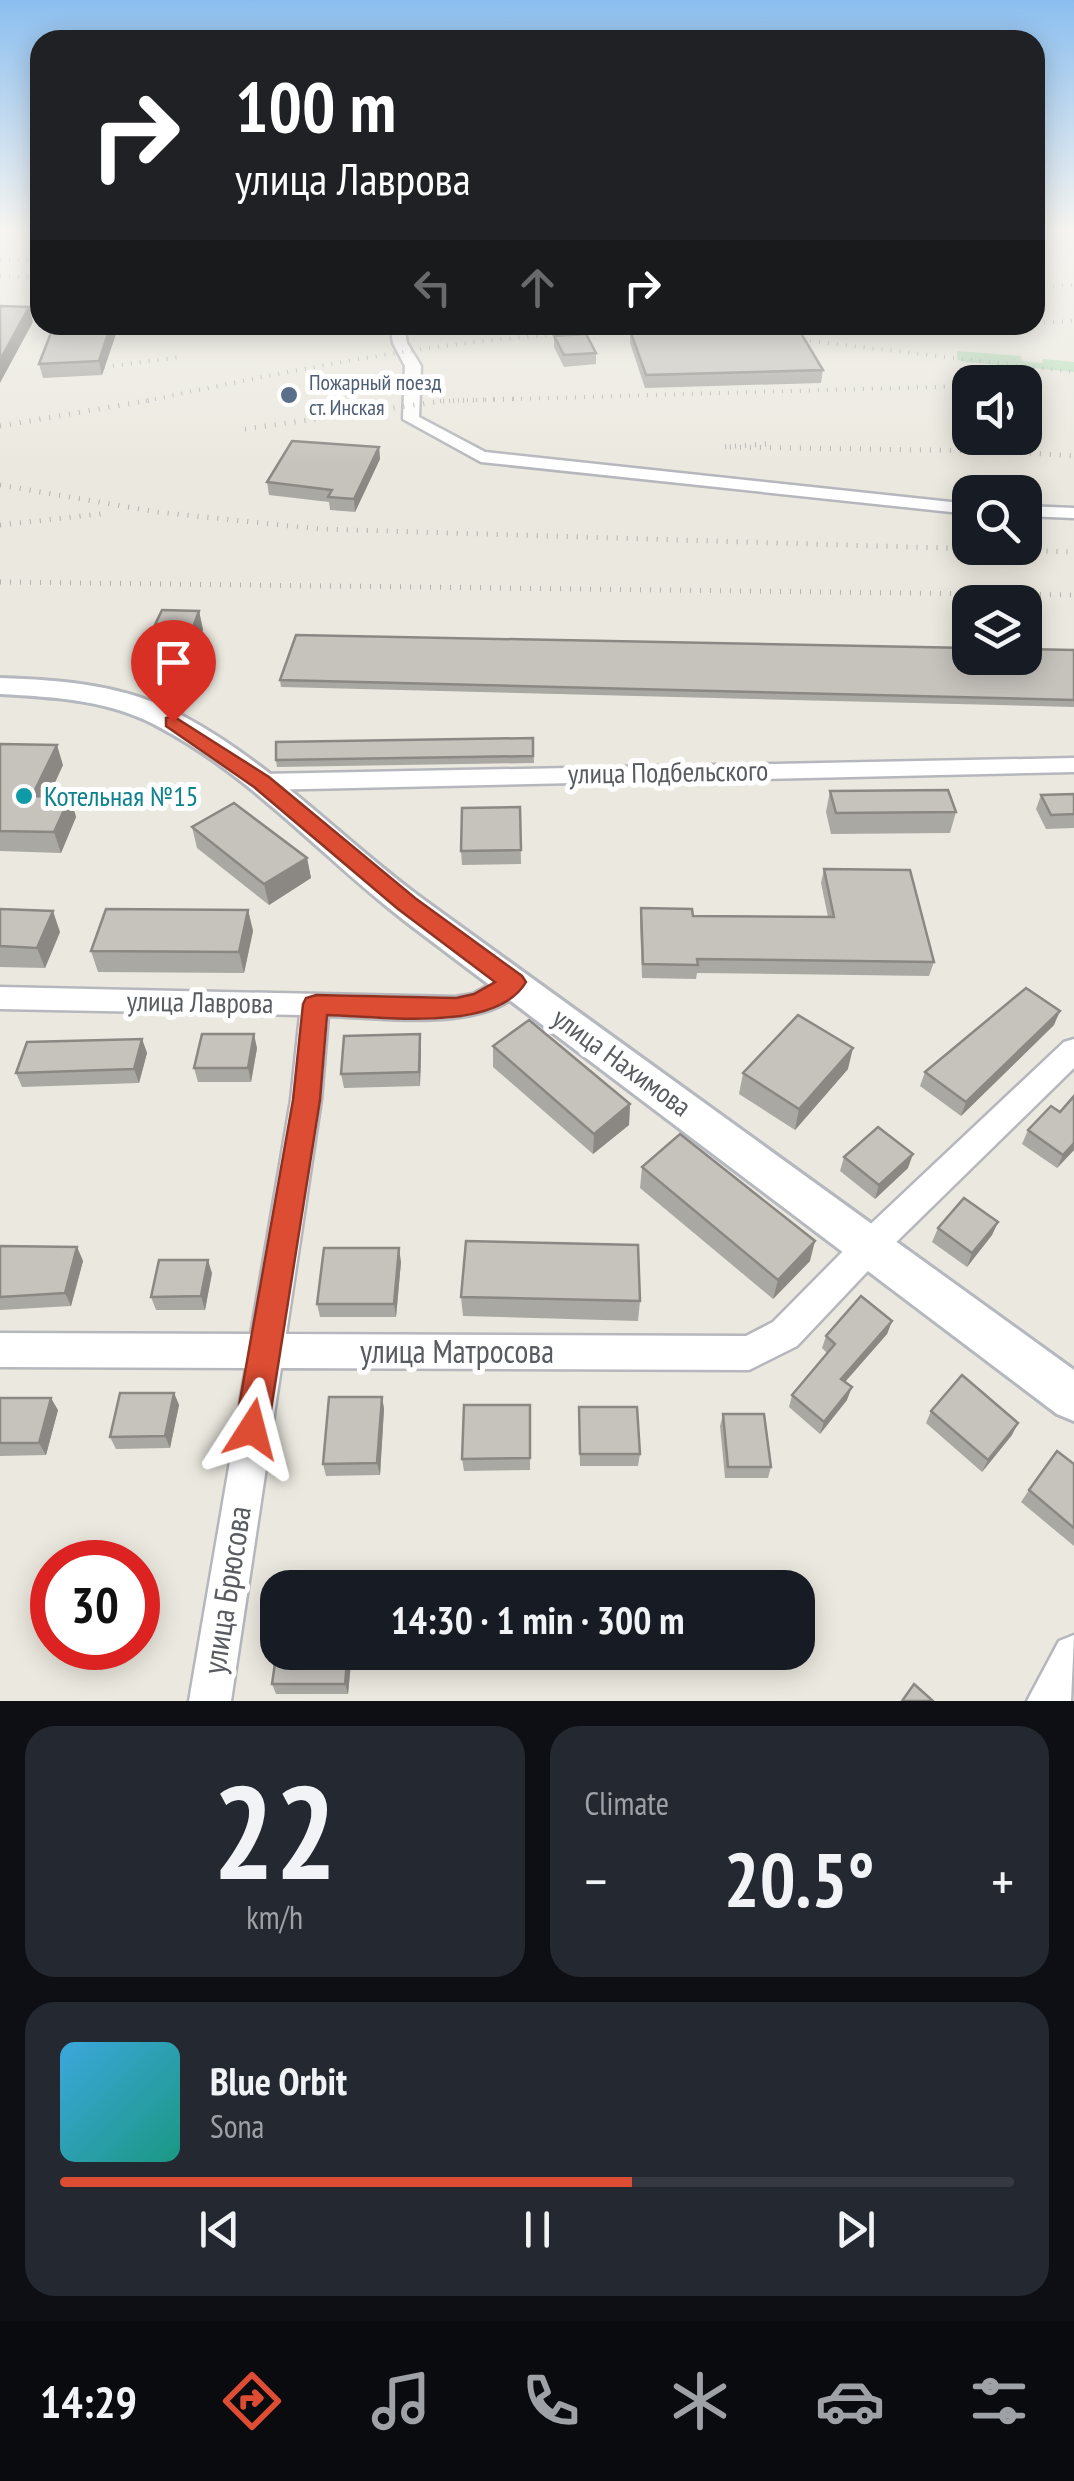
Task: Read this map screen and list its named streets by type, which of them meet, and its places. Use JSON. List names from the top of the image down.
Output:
{
  "streets": {
    "street": [
      "улица Подбельского",
      "улица Лаврова",
      "улица Нахимова",
      "улица Матросова",
      "улица Брюсова"
    ]
  },
  "crossings": [
    ["улица Подбельского", "улица Нахимова"],
    ["улица Лаврова", "улица Нахимова"],
    ["улица Лаврова", "улица Брюсова"],
    ["улица Нахимова", "улица Матросова"],
    ["улица Матросова", "улица Брюсова"]
  ],
  "places": ["Пожарный поезд ст. Инская", "Котельная №15"],
  "page": {
    "turn": ["100 m", "улица Лаврова"],
    "limit": "30",
    "trip": "14:30 · 1 min · 300 m",
    "tile": [
      ["22", "km/h"],
      "Climate"
    ],
    "heat": ["−", "20.5°", "+"],
    "song": ["Blue Orbit", "Sona"],
    "tabs": "14:29"
  }
}
